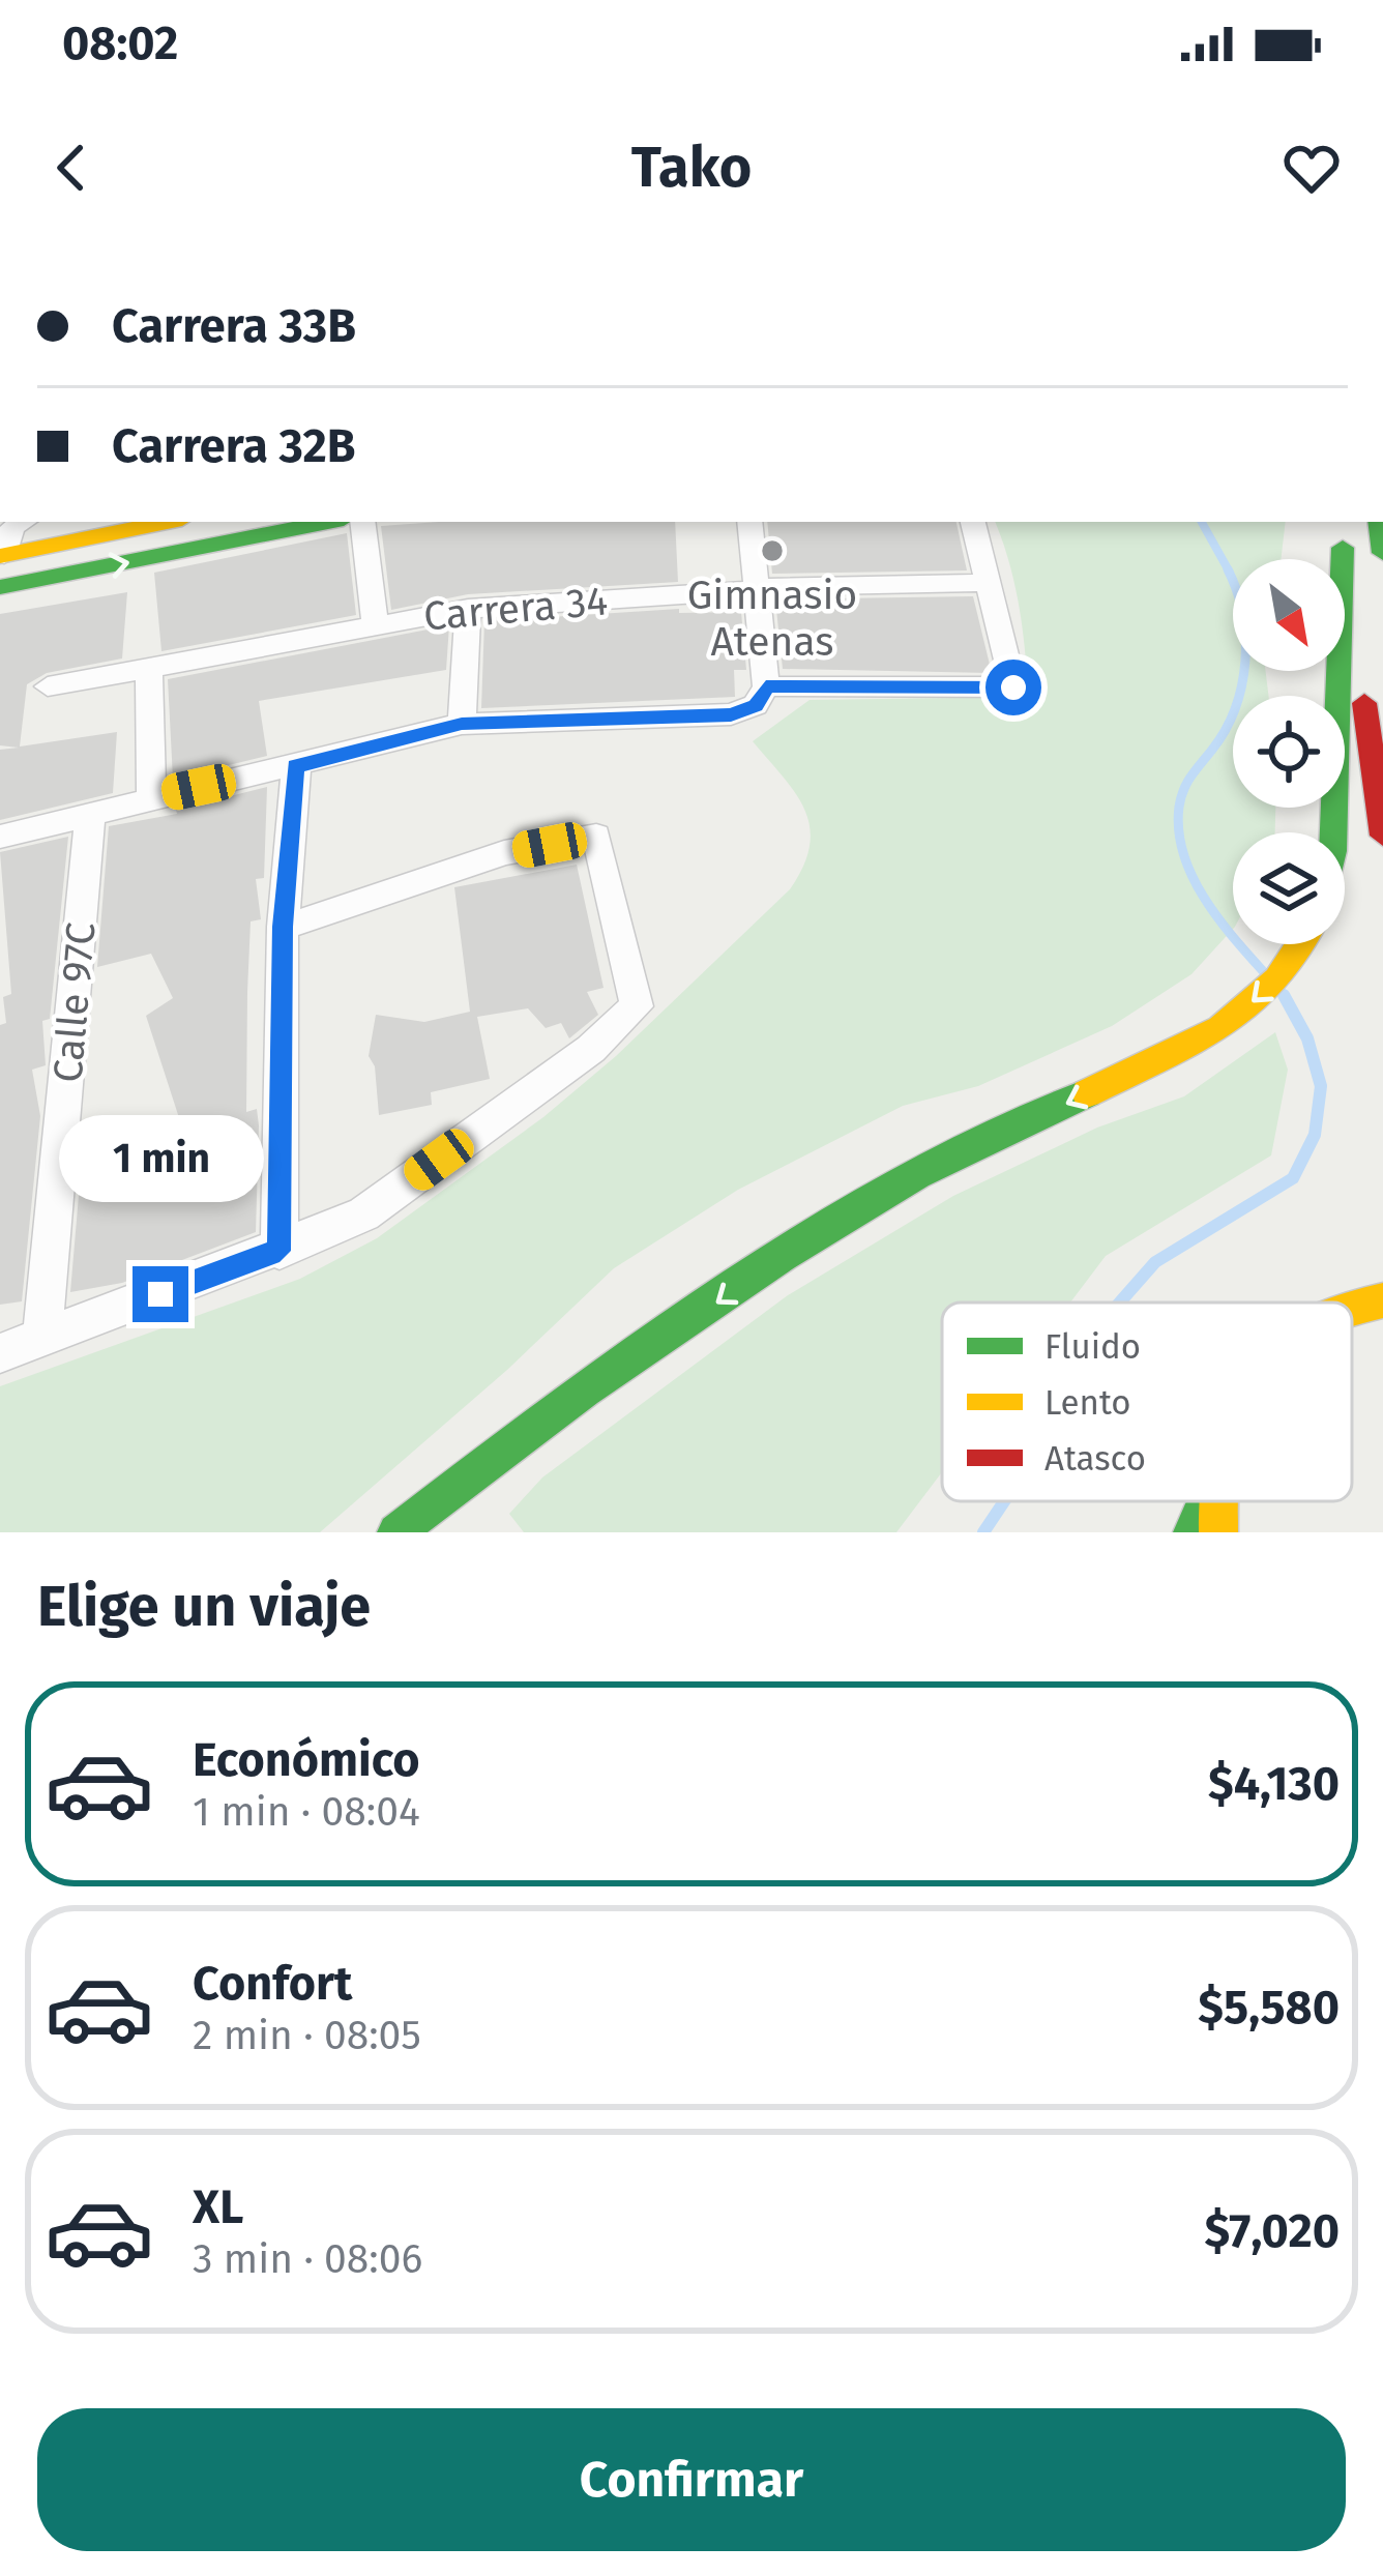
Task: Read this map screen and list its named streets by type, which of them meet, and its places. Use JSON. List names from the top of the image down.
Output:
{
  "streets": {
    "street": ["Carrera 34", "Calle 97C"]
  },
  "places": ["Gimnasio Atenas"],
  "legend": ["Fluido", "Lento", "Atasco"],
  "north": "bottom right",
  "page": {
    "status": "08:02",
    "header": "Tako",
    "banner": ["Carrera 33B", "Carrera 32B"],
    "bubble": "1 min",
    "heading": "Elige un viaje",
    "list": [
      {
        "name": "Económico",
        "note": "1 min · 08:04",
        "value": "$4,130"
      },
      {
        "name": "Confort",
        "note": "2 min · 08:05",
        "value": "$5,580"
      },
      {
        "name": "XL",
        "note": "3 min · 08:06",
        "value": "$7,020"
      }
    ],
    "buttons": "Confirmar"
  }
}
